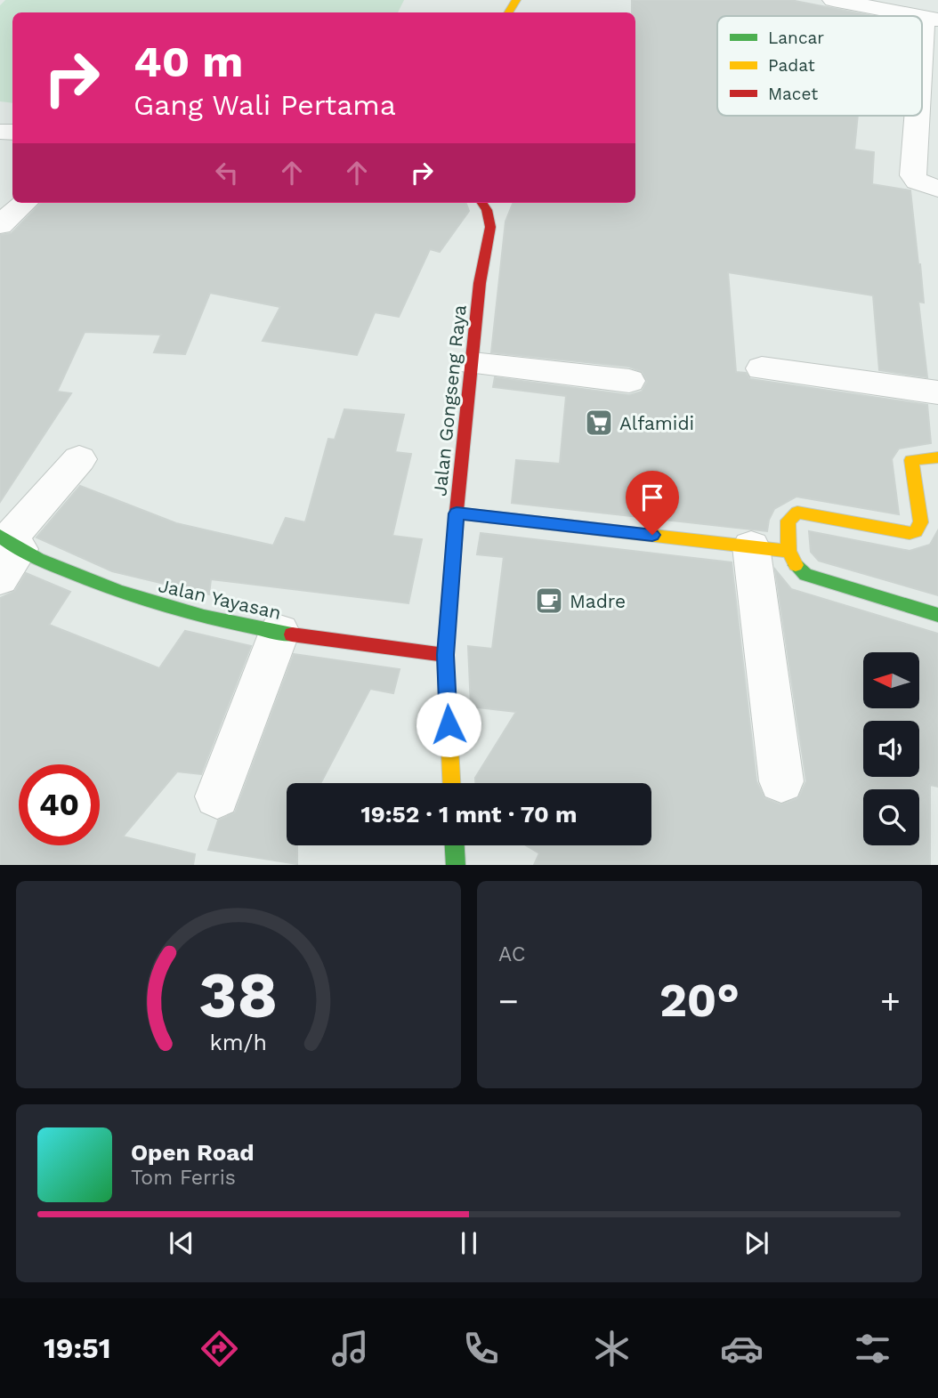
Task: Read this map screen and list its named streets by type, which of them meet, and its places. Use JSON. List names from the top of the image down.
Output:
{
  "streets": {
    "street": ["Jalan Gongseng Raya", "Jalan Yayasan"]
  },
  "crossings": [
    ["Jalan Gongseng Raya", "Jalan Yayasan"]
  ],
  "places": {
    "supermarket": ["Alfamidi"],
    "cafe": ["Madre"]
  },
  "legend": ["Lancar", "Padat", "Macet"],
  "north": "left",
  "page": {
    "turn": ["40 m", "Gang Wali Pertama"],
    "limit": "40",
    "trip": "19:52 · 1 mnt · 70 m",
    "tile": "AC",
    "heat": ["−", "20°", "+"],
    "song": ["Open Road", "Tom Ferris"],
    "tabs": "19:51",
    "gauge": ["38", "km/h"]
  }
}
